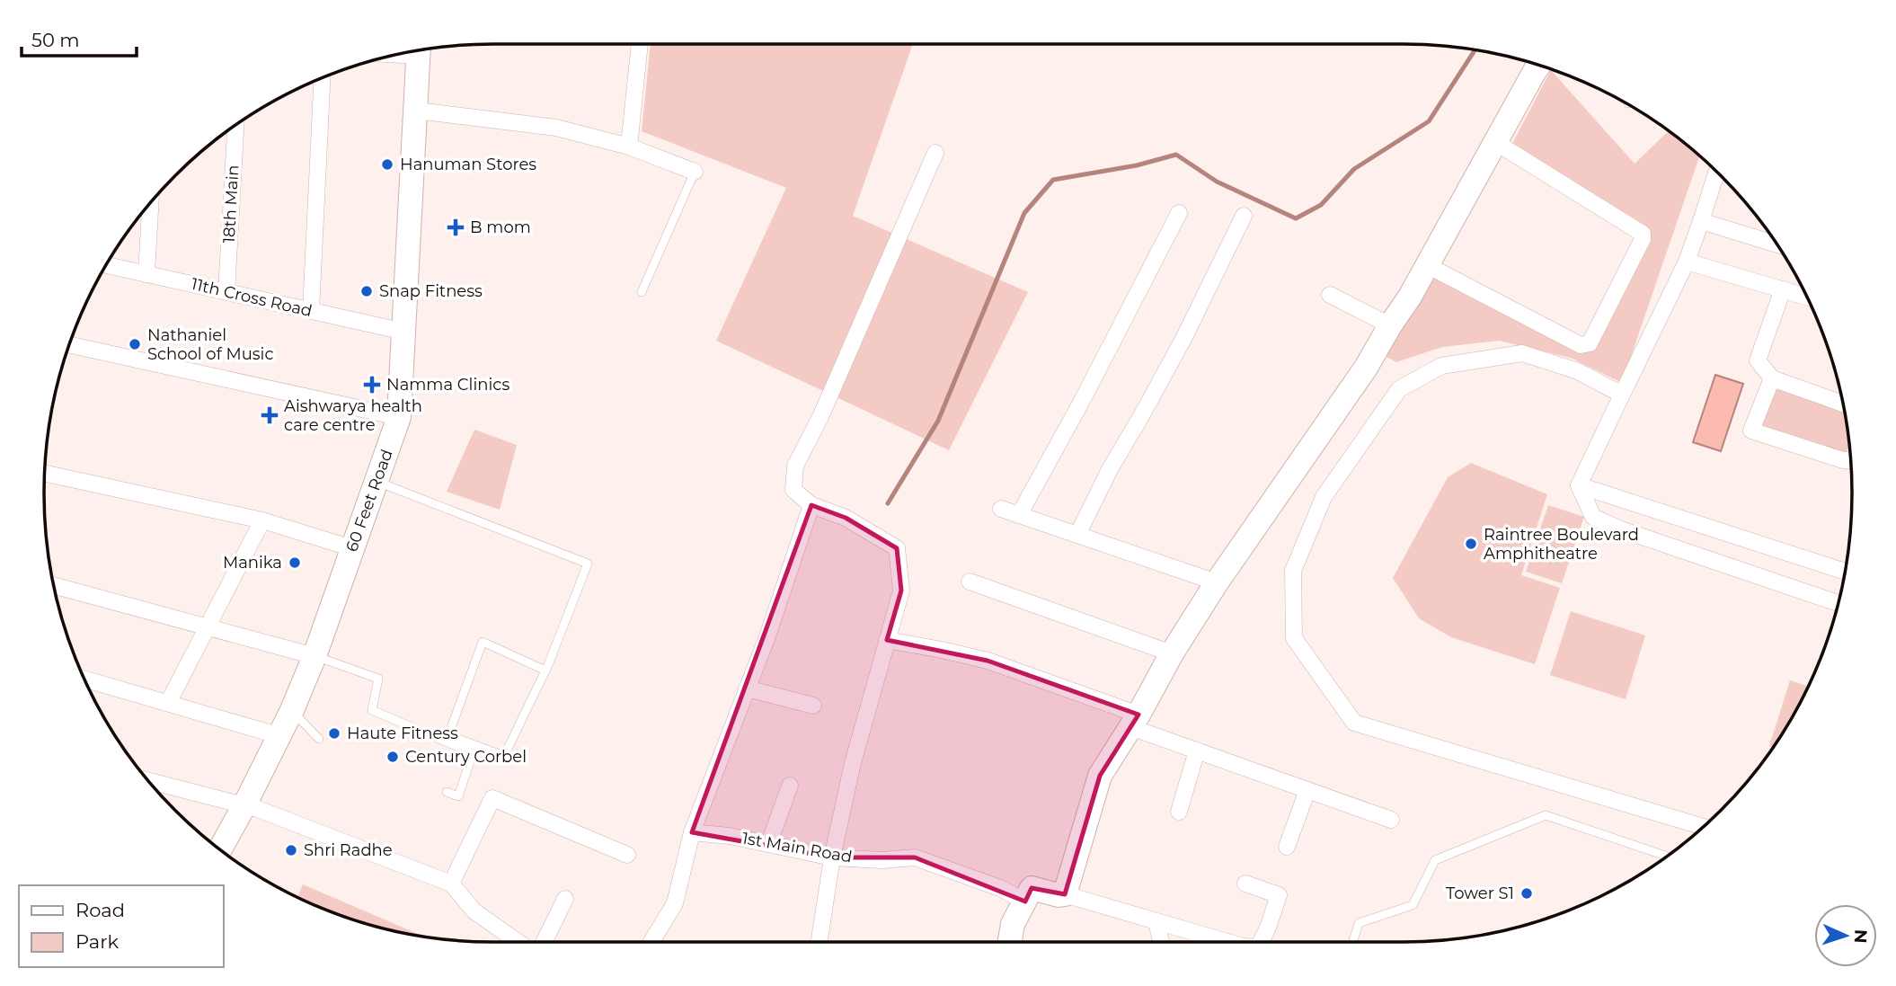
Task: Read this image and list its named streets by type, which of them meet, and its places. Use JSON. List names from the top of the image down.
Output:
{
  "streets": {
    "street": [
      "18th Main",
      "11th Cross Road",
      "60 Feet Road",
      "1st Main Road"
    ]
  },
  "crossings": [
    ["18th Main", "11th Cross Road"],
    ["11th Cross Road", "60 Feet Road"]
  ],
  "places": {
    "other": [
      "Hanuman Stores",
      "Snap Fitness",
      "Nathaniel School of Music",
      "Raintree Boulevard Amphitheatre",
      "Manika",
      "Haute Fitness",
      "Century Corbel",
      "Shri Radhe",
      "Tower S1"
    ],
    "health": ["B mom", "Namma Clinics", "Aishwarya health care centre"]
  },
  "legend": ["Road", "Park"],
  "scale_bar": "50 m",
  "north": "right"
}
